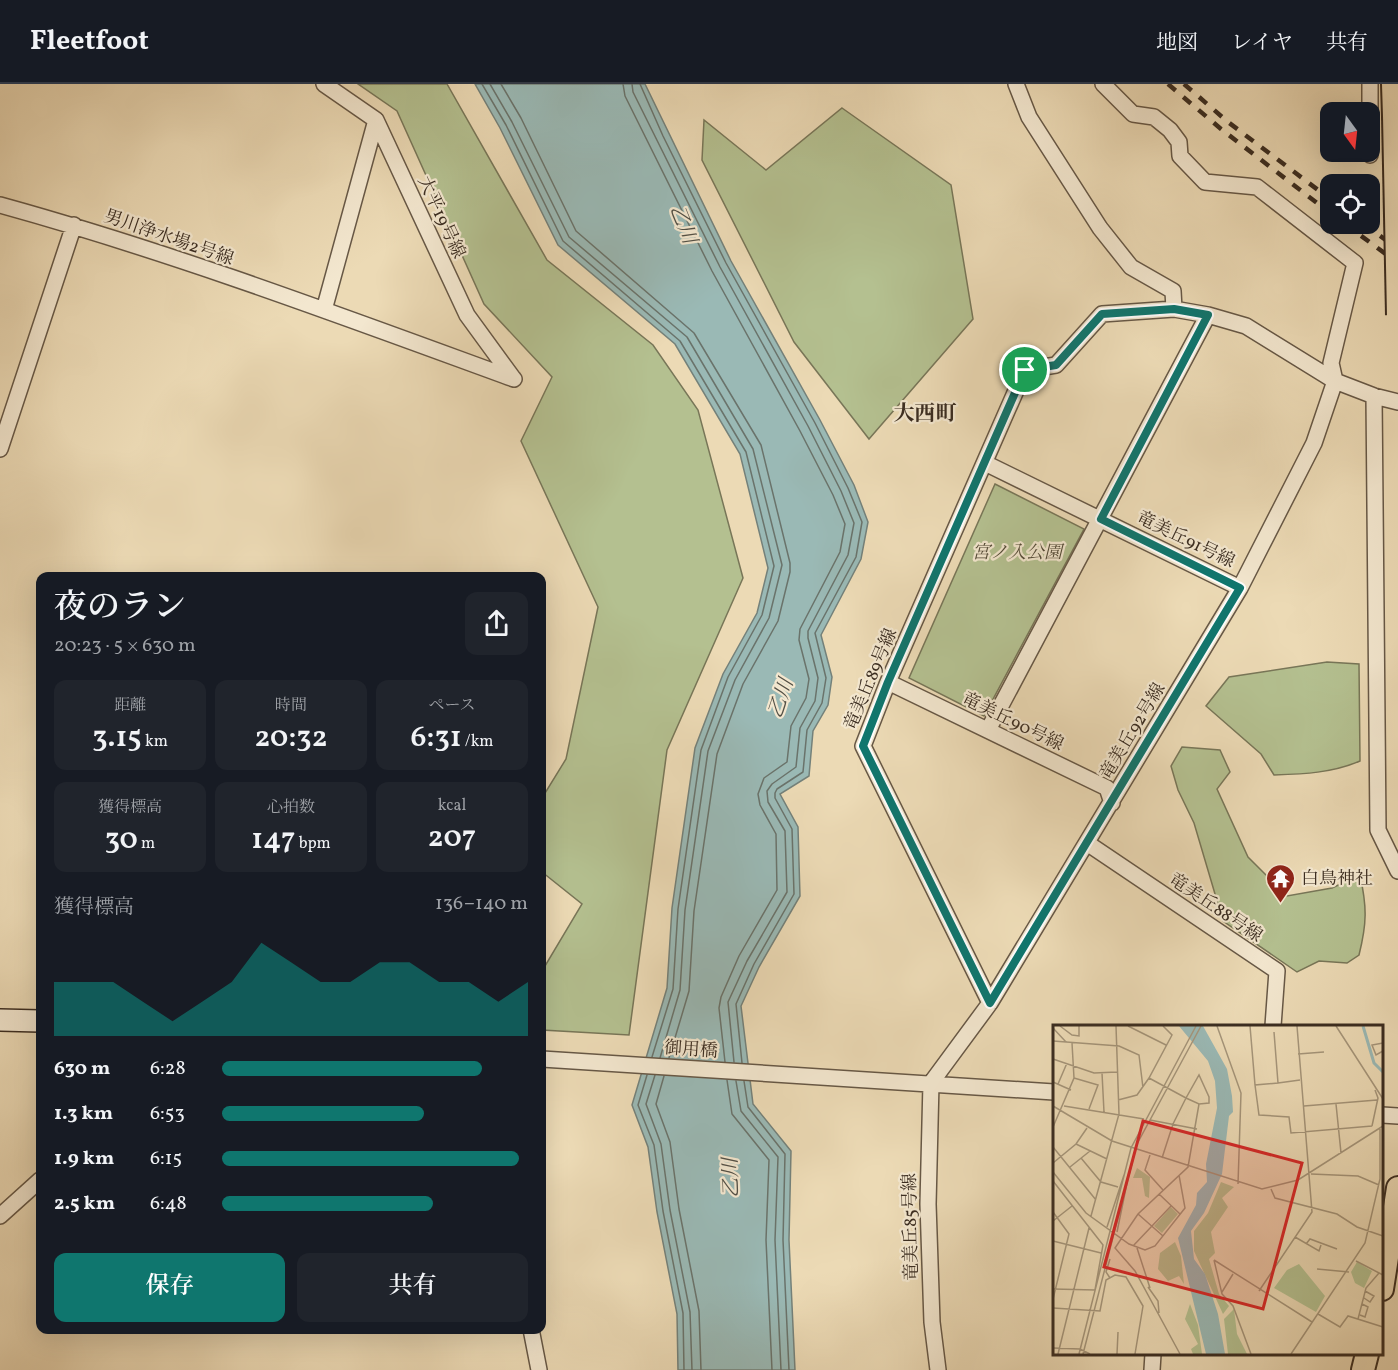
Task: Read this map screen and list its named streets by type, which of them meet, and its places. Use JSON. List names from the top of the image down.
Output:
{
  "streets": {
    "street": [
      "大平19号線",
      "男川浄水場2号線",
      "竜美丘91号線",
      "竜美丘89号線",
      "竜美丘90号線",
      "竜美丘92号線",
      "竜美丘88号線",
      "御用橋",
      "竜美丘85号線"
    ]
  },
  "crossings": [
    ["大平19号線", "男川浄水場2号線"],
    ["竜美丘91号線", "竜美丘89号線"],
    ["竜美丘91号線", "竜美丘92号線"],
    ["竜美丘89号線", "竜美丘90号線"],
    ["竜美丘89号線", "竜美丘92号線"],
    ["竜美丘90号線", "竜美丘92号線"],
    ["竜美丘92号線", "竜美丘88号線"],
    ["竜美丘92号線", "御用橋"],
    ["竜美丘92号線", "竜美丘85号線"],
    ["御用橋", "竜美丘85号線"]
  ],
  "districts": ["大西町"],
  "water": ["乙川"],
  "parks": ["宮ノ入公園"],
  "places": {
    "temple": ["白鳥神社"]
  },
  "north": "bottom",
  "page": {
    "header": "Fleetfoot",
    "nav": ["地図", "レイヤ", "共有"],
    "heading": ["夜のラン", "20:23 · 5 × 630 m"],
    "stats": [
      ["距離", "3.15 km"],
      ["時間", "20:32"],
      ["ペース", "6:31 /km"],
      ["獲得標高", "30 m"],
      ["心拍数", "147 bpm"],
      ["kcal", "207"]
    ],
    "chart": ["獲得標高", "136–140 m"],
    "list": [
      {
        "name": "630 m",
        "note": "6:28"
      },
      {
        "name": "1.3 km",
        "note": "6:53"
      },
      {
        "name": "1.9 km",
        "note": "6:15"
      },
      {
        "name": "2.5 km",
        "note": "6:48"
      }
    ],
    "buttons": ["保存", "共有"]
  }
}
